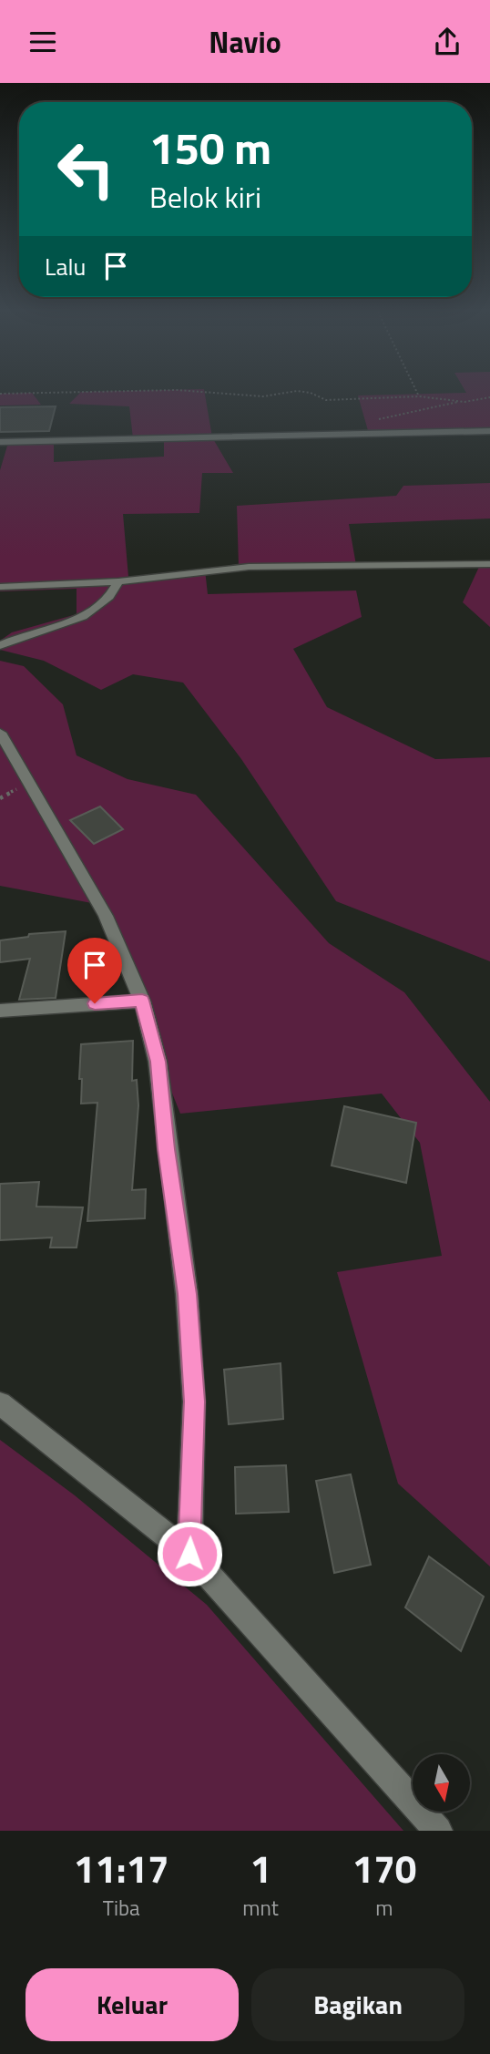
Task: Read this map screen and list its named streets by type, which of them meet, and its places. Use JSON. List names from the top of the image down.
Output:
{
  "north": "bottom",
  "page": {
    "header": "Navio",
    "turn": ["150 m", "Belok kiri"],
    "then": "Lalu",
    "eta": [
      "11:17",
      "Tiba",
      "1",
      "mnt",
      "170",
      "m"
    ],
    "buttons": ["Keluar", "Bagikan"]
  }
}
